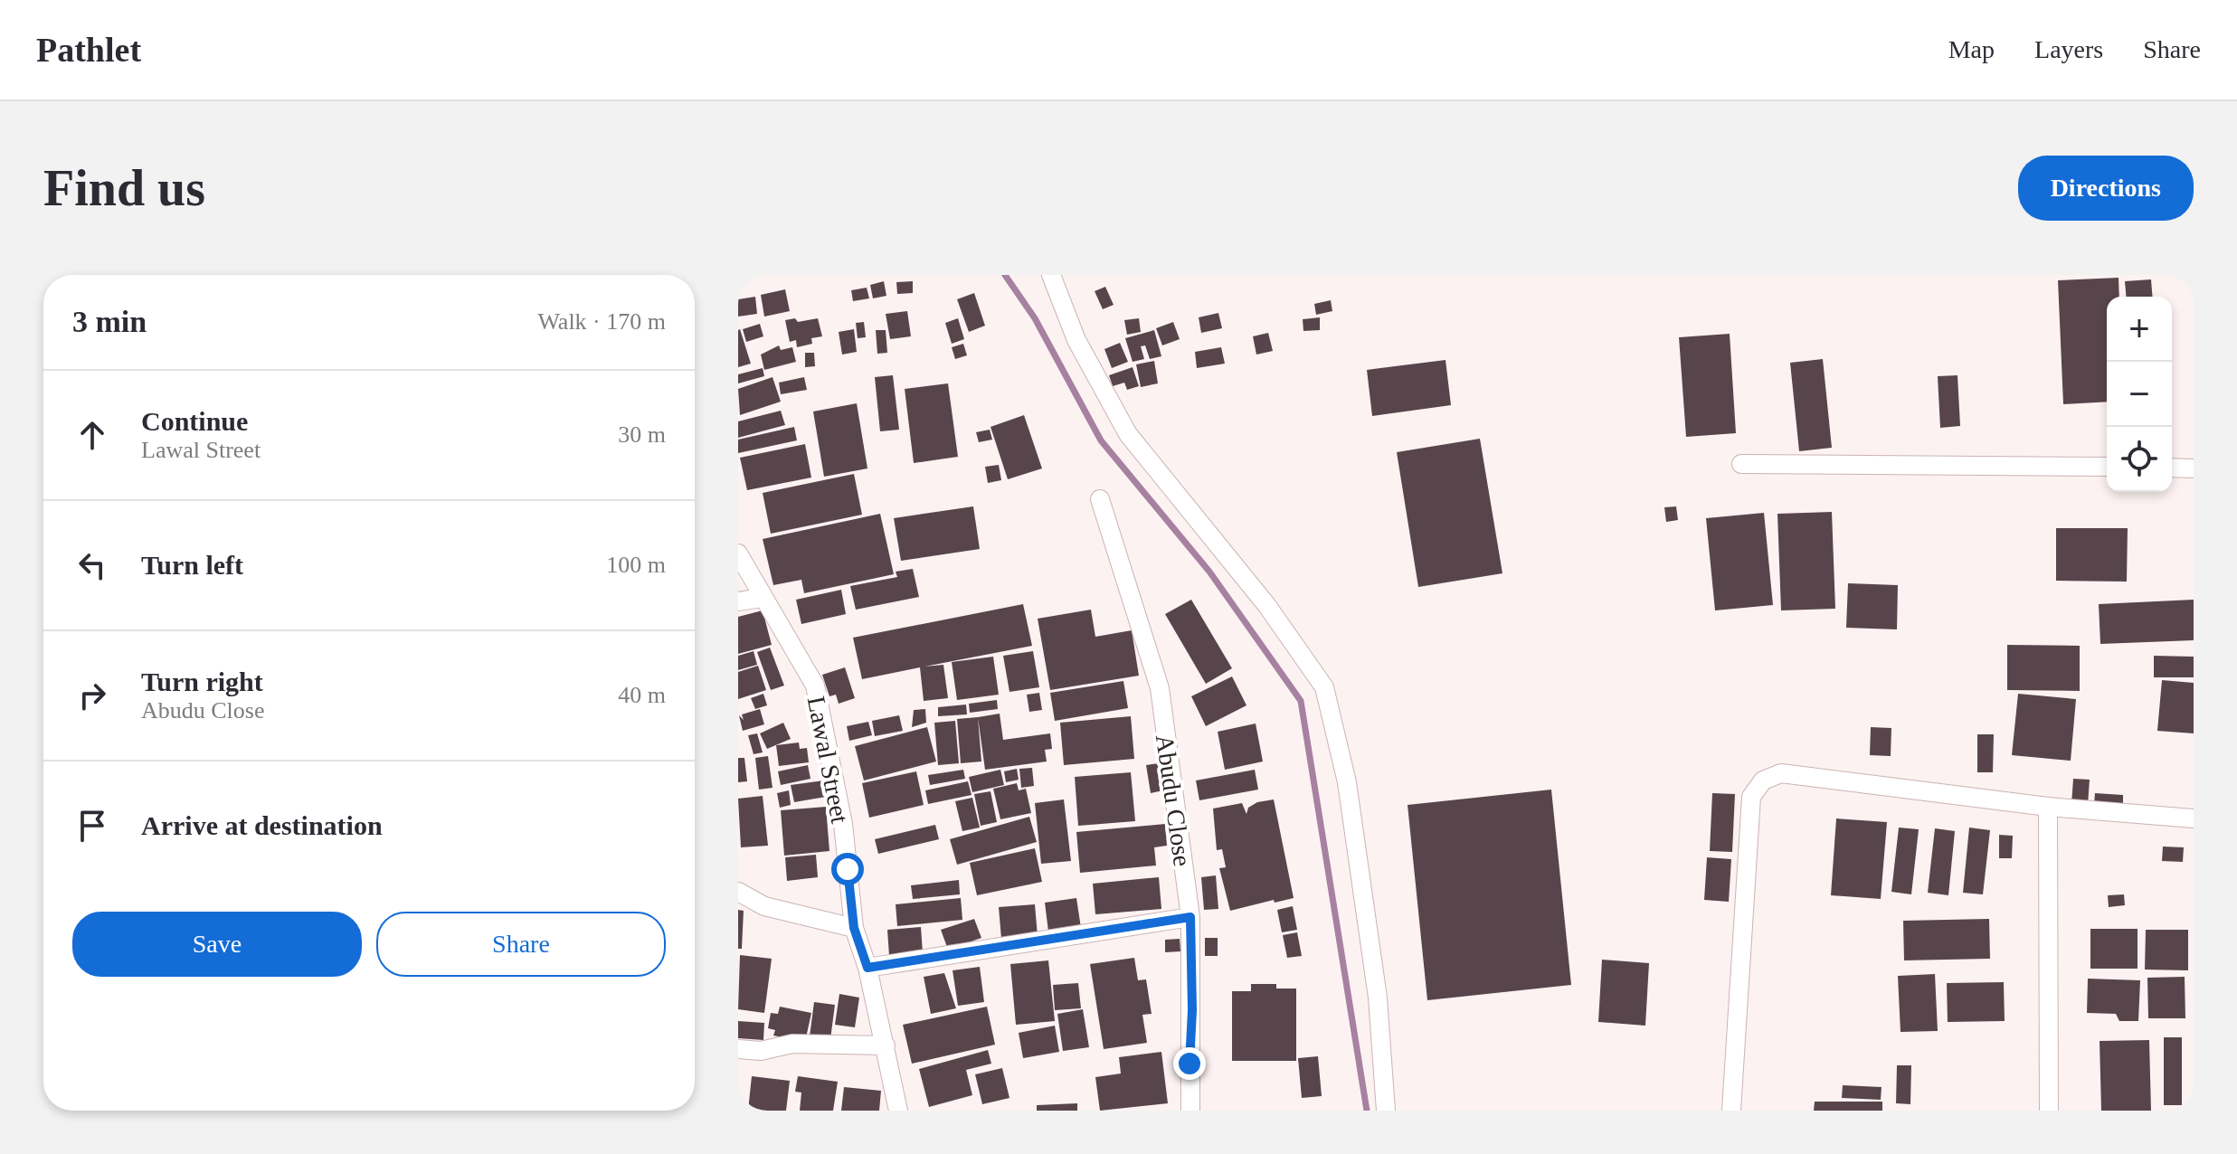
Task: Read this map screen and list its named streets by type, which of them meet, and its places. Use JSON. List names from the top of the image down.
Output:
{
  "streets": {
    "street": ["Lawal Street", "Abudu Close"]
  },
  "page": {
    "header": "Pathlet",
    "nav": ["Map", "Layers", "Share"],
    "buttons": [
      "Directions",
      ["Save", "Share"]
    ],
    "title": "Find us",
    "heading": ["3 min", "Walk · 170 m"],
    "map_buttons": ["+", "−"],
    "list": [
      ["Continue", "Lawal Street", "30 m"],
      ["Turn left", "100 m"],
      ["Turn right", "Abudu Close", "40 m"],
      "Arrive at destination"
    ]
  }
}
